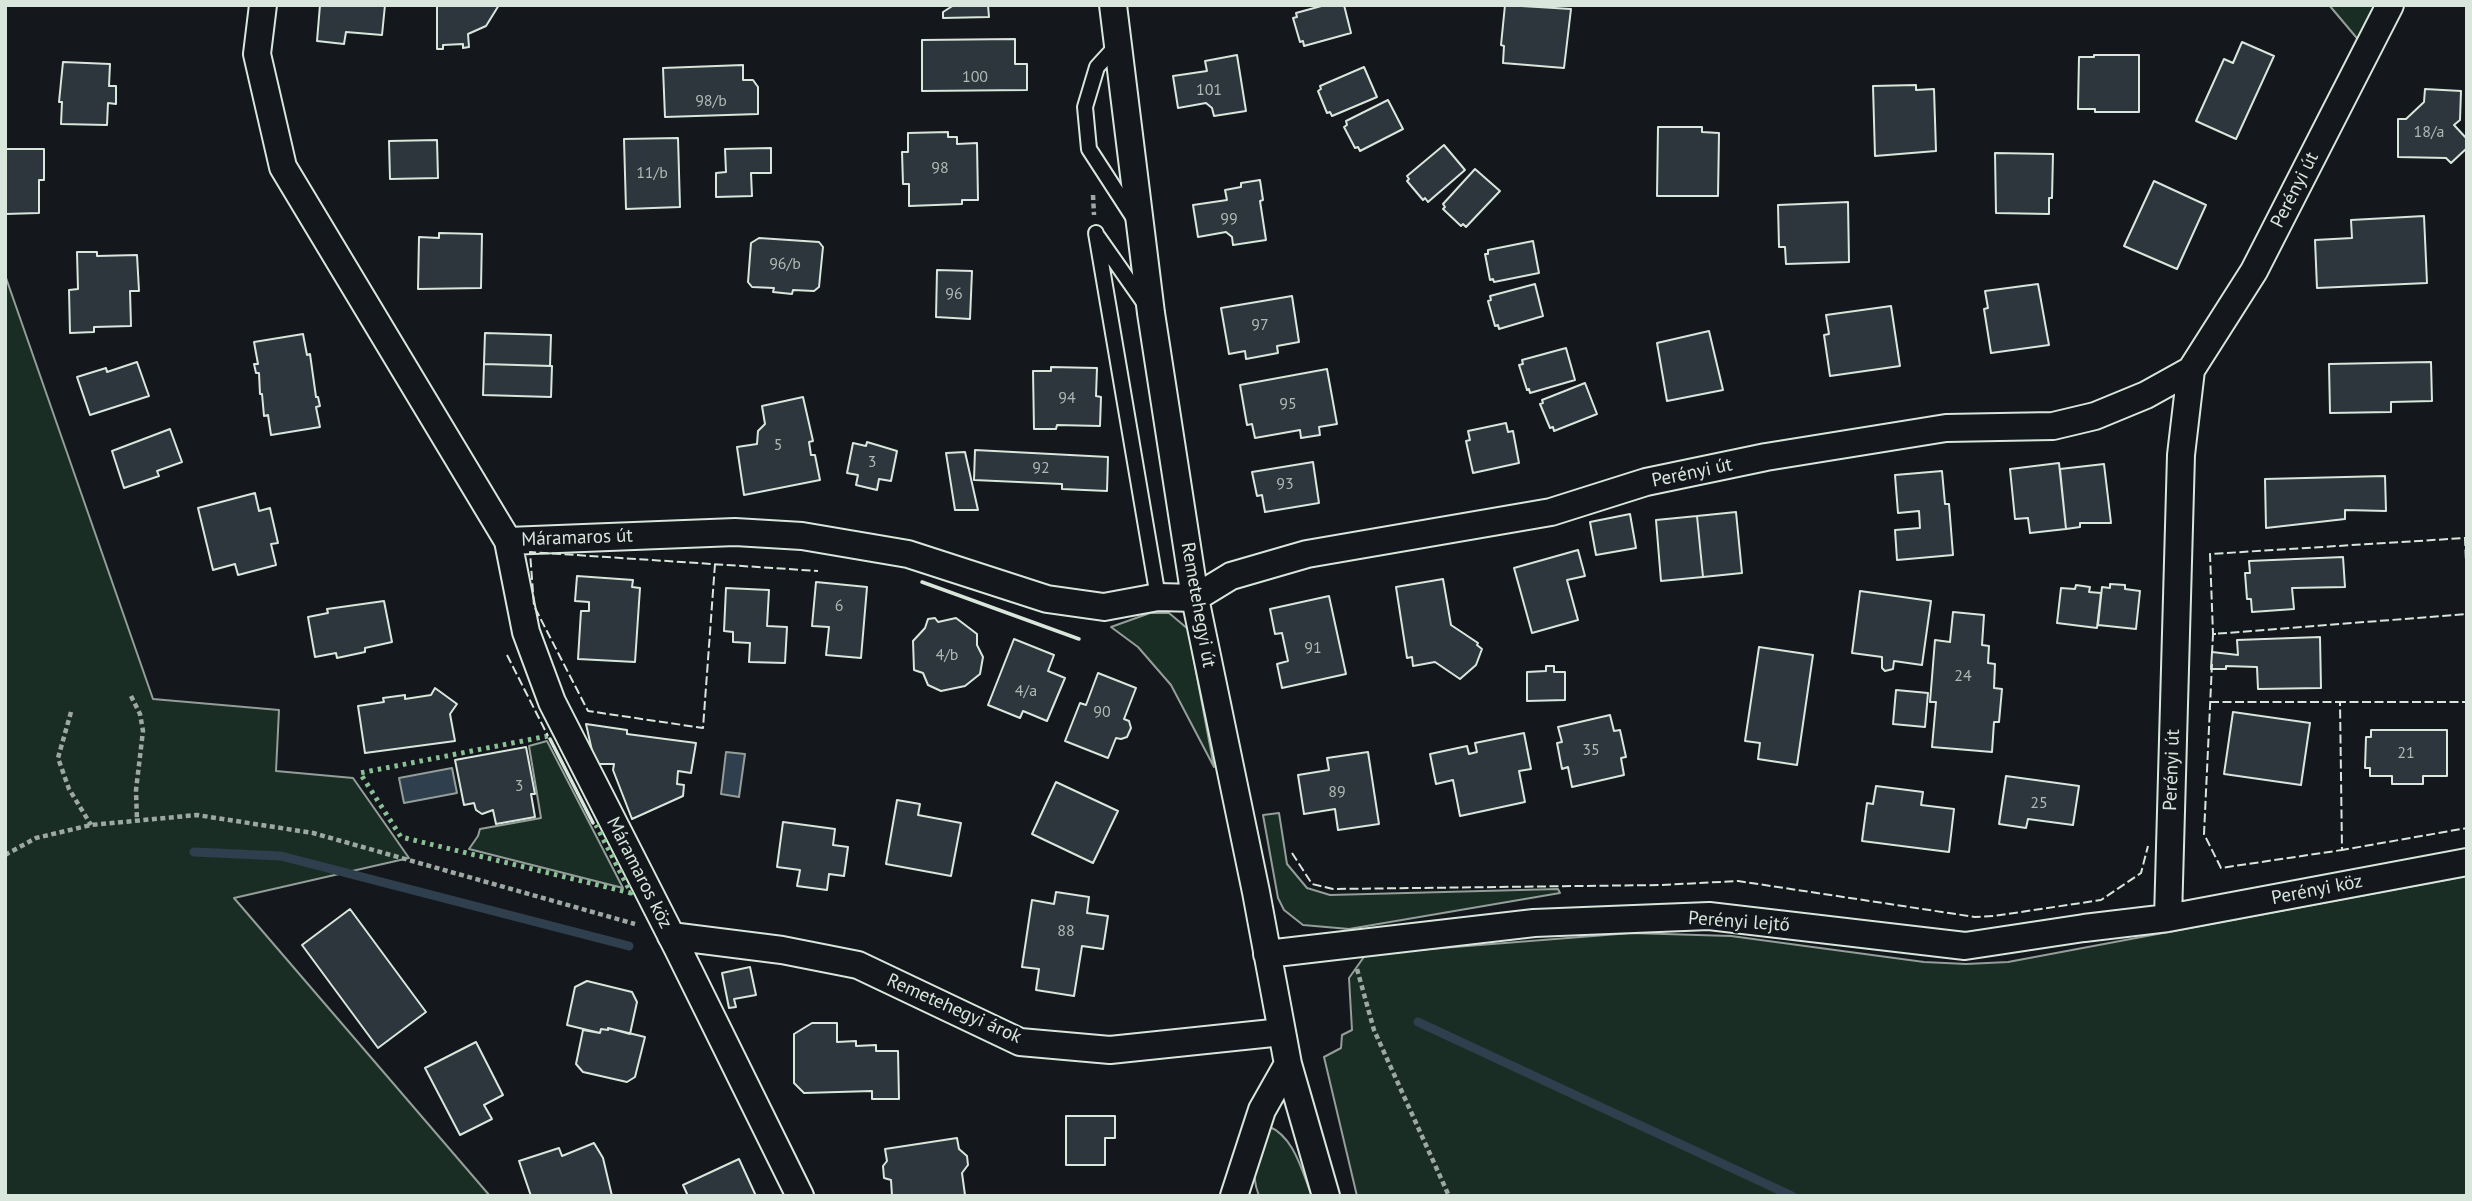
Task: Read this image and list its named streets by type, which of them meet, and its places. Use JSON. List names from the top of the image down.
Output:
{
  "streets": {
    "street": [
      "Perényi út",
      "Máramaros út",
      "Remetehegyi út",
      "Máramaros köz",
      "Perényi köz",
      "Perényi lejtő",
      "Remetehegyi árok"
    ]
  },
  "crossings": [
    ["Perényi út", "Máramaros út"],
    ["Perényi út", "Remetehegyi út"],
    ["Perényi út", "Perényi köz"],
    ["Perényi út", "Perényi lejtő"],
    ["Máramaros út", "Remetehegyi út"],
    ["Máramaros út", "Máramaros köz"],
    ["Remetehegyi út", "Perényi lejtő"],
    ["Remetehegyi út", "Remetehegyi árok"],
    ["Máramaros köz", "Remetehegyi árok"],
    ["Perényi köz", "Perényi lejtő"]
  ],
  "house_numbers": [
    "100",
    "101",
    "98/b",
    "18/a",
    "98",
    "11/b",
    "99",
    "96/b",
    "96",
    "97",
    "94",
    "95",
    "5",
    "3",
    "92",
    "93",
    "6",
    "91",
    "4/b",
    "24",
    "4/a",
    "90",
    "35",
    "21",
    "3",
    "89",
    "25",
    "88"
  ]
}
